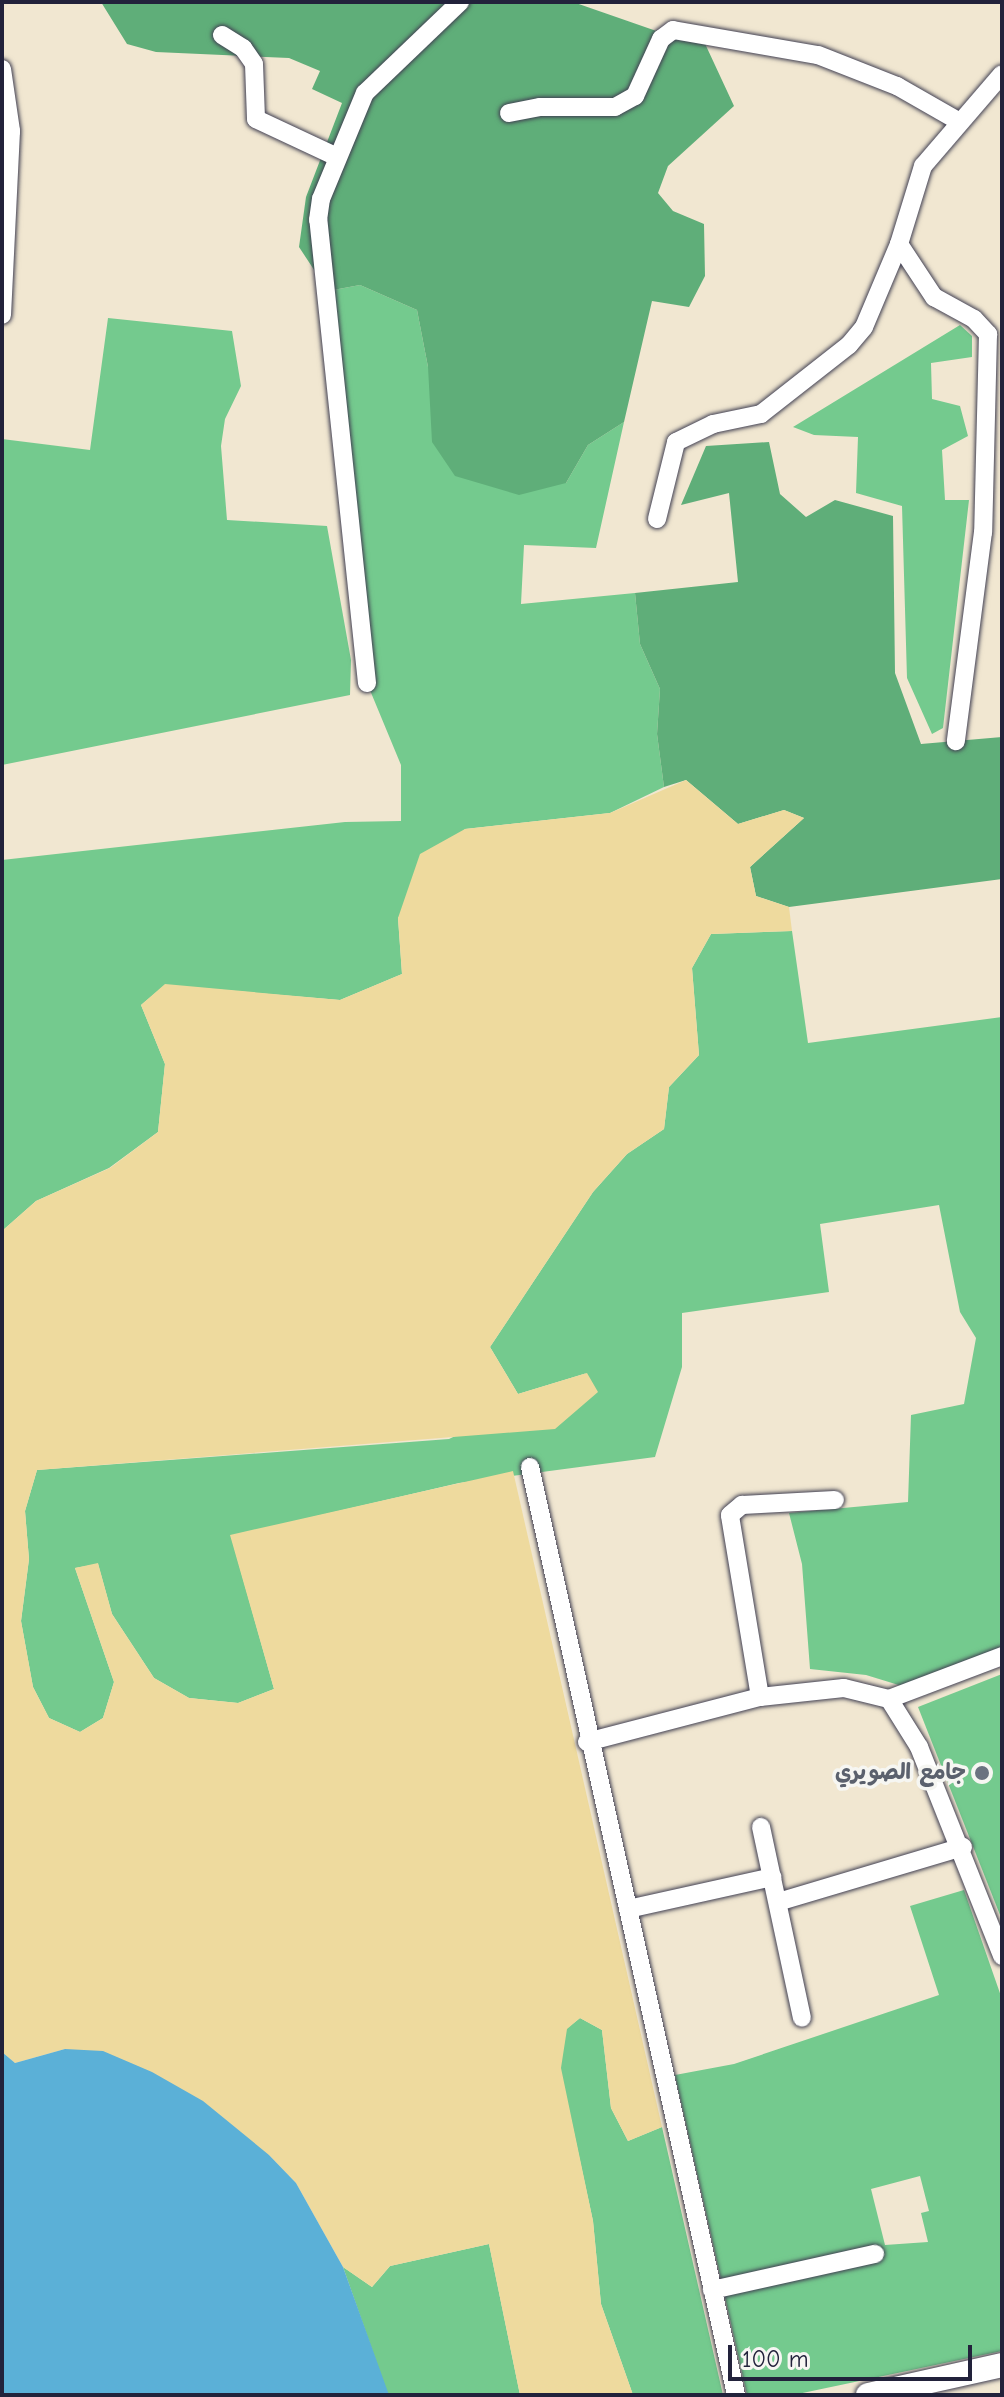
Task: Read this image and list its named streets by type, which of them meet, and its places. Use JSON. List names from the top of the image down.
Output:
{
  "places": ["جامع الصويري"],
  "scale_bar": "100 m"
}
